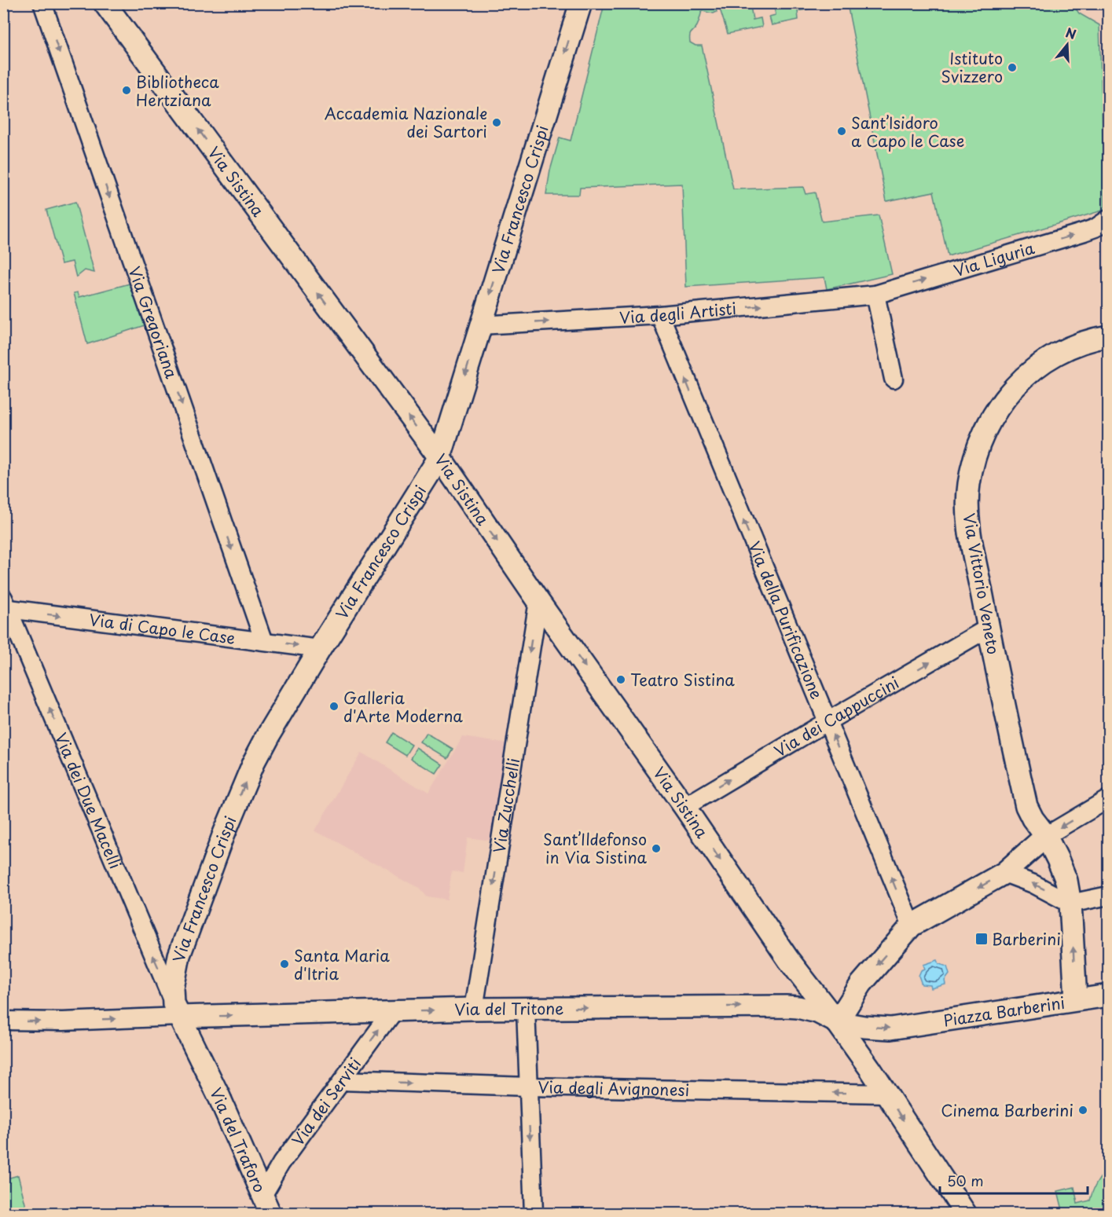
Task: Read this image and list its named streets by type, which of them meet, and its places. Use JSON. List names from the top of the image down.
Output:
{
  "streets": {
    "street": [
      "Via Sistina",
      "Via Francesco Crispi",
      "Via Liguria",
      "Via degli Artisti",
      "Via Gregoriana",
      "Via Vittorio Veneto",
      "Via della Purificazione",
      "Via di Capo le Case",
      "Via dei Cappuccini",
      "Via dei Due Macelli",
      "Via Zucchelli",
      "Via del Tritone",
      "Piazza Barberini",
      "Via degli Avignonesi",
      "Via dei Serviti",
      "Via del Traforo"
    ]
  },
  "crossings": [
    ["Via Sistina", "Via Francesco Crispi"],
    ["Via Sistina", "Via dei Cappuccini"],
    ["Via Sistina", "Via Zucchelli"],
    ["Via Sistina", "Via del Tritone"],
    ["Via Sistina", "Piazza Barberini"],
    ["Via Francesco Crispi", "Via degli Artisti"],
    ["Via Francesco Crispi", "Via di Capo le Case"],
    ["Via Francesco Crispi", "Via dei Due Macelli"],
    ["Via Francesco Crispi", "Via del Tritone"],
    ["Via Francesco Crispi", "Via del Traforo"],
    ["Via Liguria", "Via degli Artisti"],
    ["Via degli Artisti", "Via della Purificazione"],
    ["Via Gregoriana", "Via di Capo le Case"],
    ["Via Vittorio Veneto", "Via dei Cappuccini"],
    ["Via Vittorio Veneto", "Piazza Barberini"],
    ["Via della Purificazione", "Via dei Cappuccini"],
    ["Via di Capo le Case", "Via dei Due Macelli"],
    ["Via dei Due Macelli", "Via del Tritone"],
    ["Via dei Due Macelli", "Via del Traforo"],
    ["Via Zucchelli", "Via del Tritone"],
    ["Via del Tritone", "Piazza Barberini"],
    ["Via del Tritone", "Via dei Serviti"],
    ["Via del Tritone", "Via del Traforo"],
    ["Via degli Avignonesi", "Via dei Serviti"],
    ["Via dei Serviti", "Via del Traforo"]
  ],
  "one_way": [
    "Via Liguria",
    "Via degli Artisti",
    "Via Gregoriana",
    "Via della Purificazione",
    "Via di Capo le Case",
    "Via dei Cappuccini",
    "Via dei Due Macelli",
    "Via Zucchelli",
    "Via del Tritone",
    "Via dei Serviti"
  ],
  "places": {
    "other": [
      "Istituto Svizzero",
      "Bibliotheca Hertziana",
      "Accademia Nazionale dei Sartori",
      "Sant’Isidoro a Capo le Case",
      "Teatro Sistina",
      "Galleria d'Arte Moderna",
      "Sant’Ildefonso in Via Sistina",
      "Santa Maria d'Itria",
      "Cinema Barberini"
    ],
    "transit": ["Barberini"]
  },
  "scale_bar": "50 m",
  "north": "top"
}
